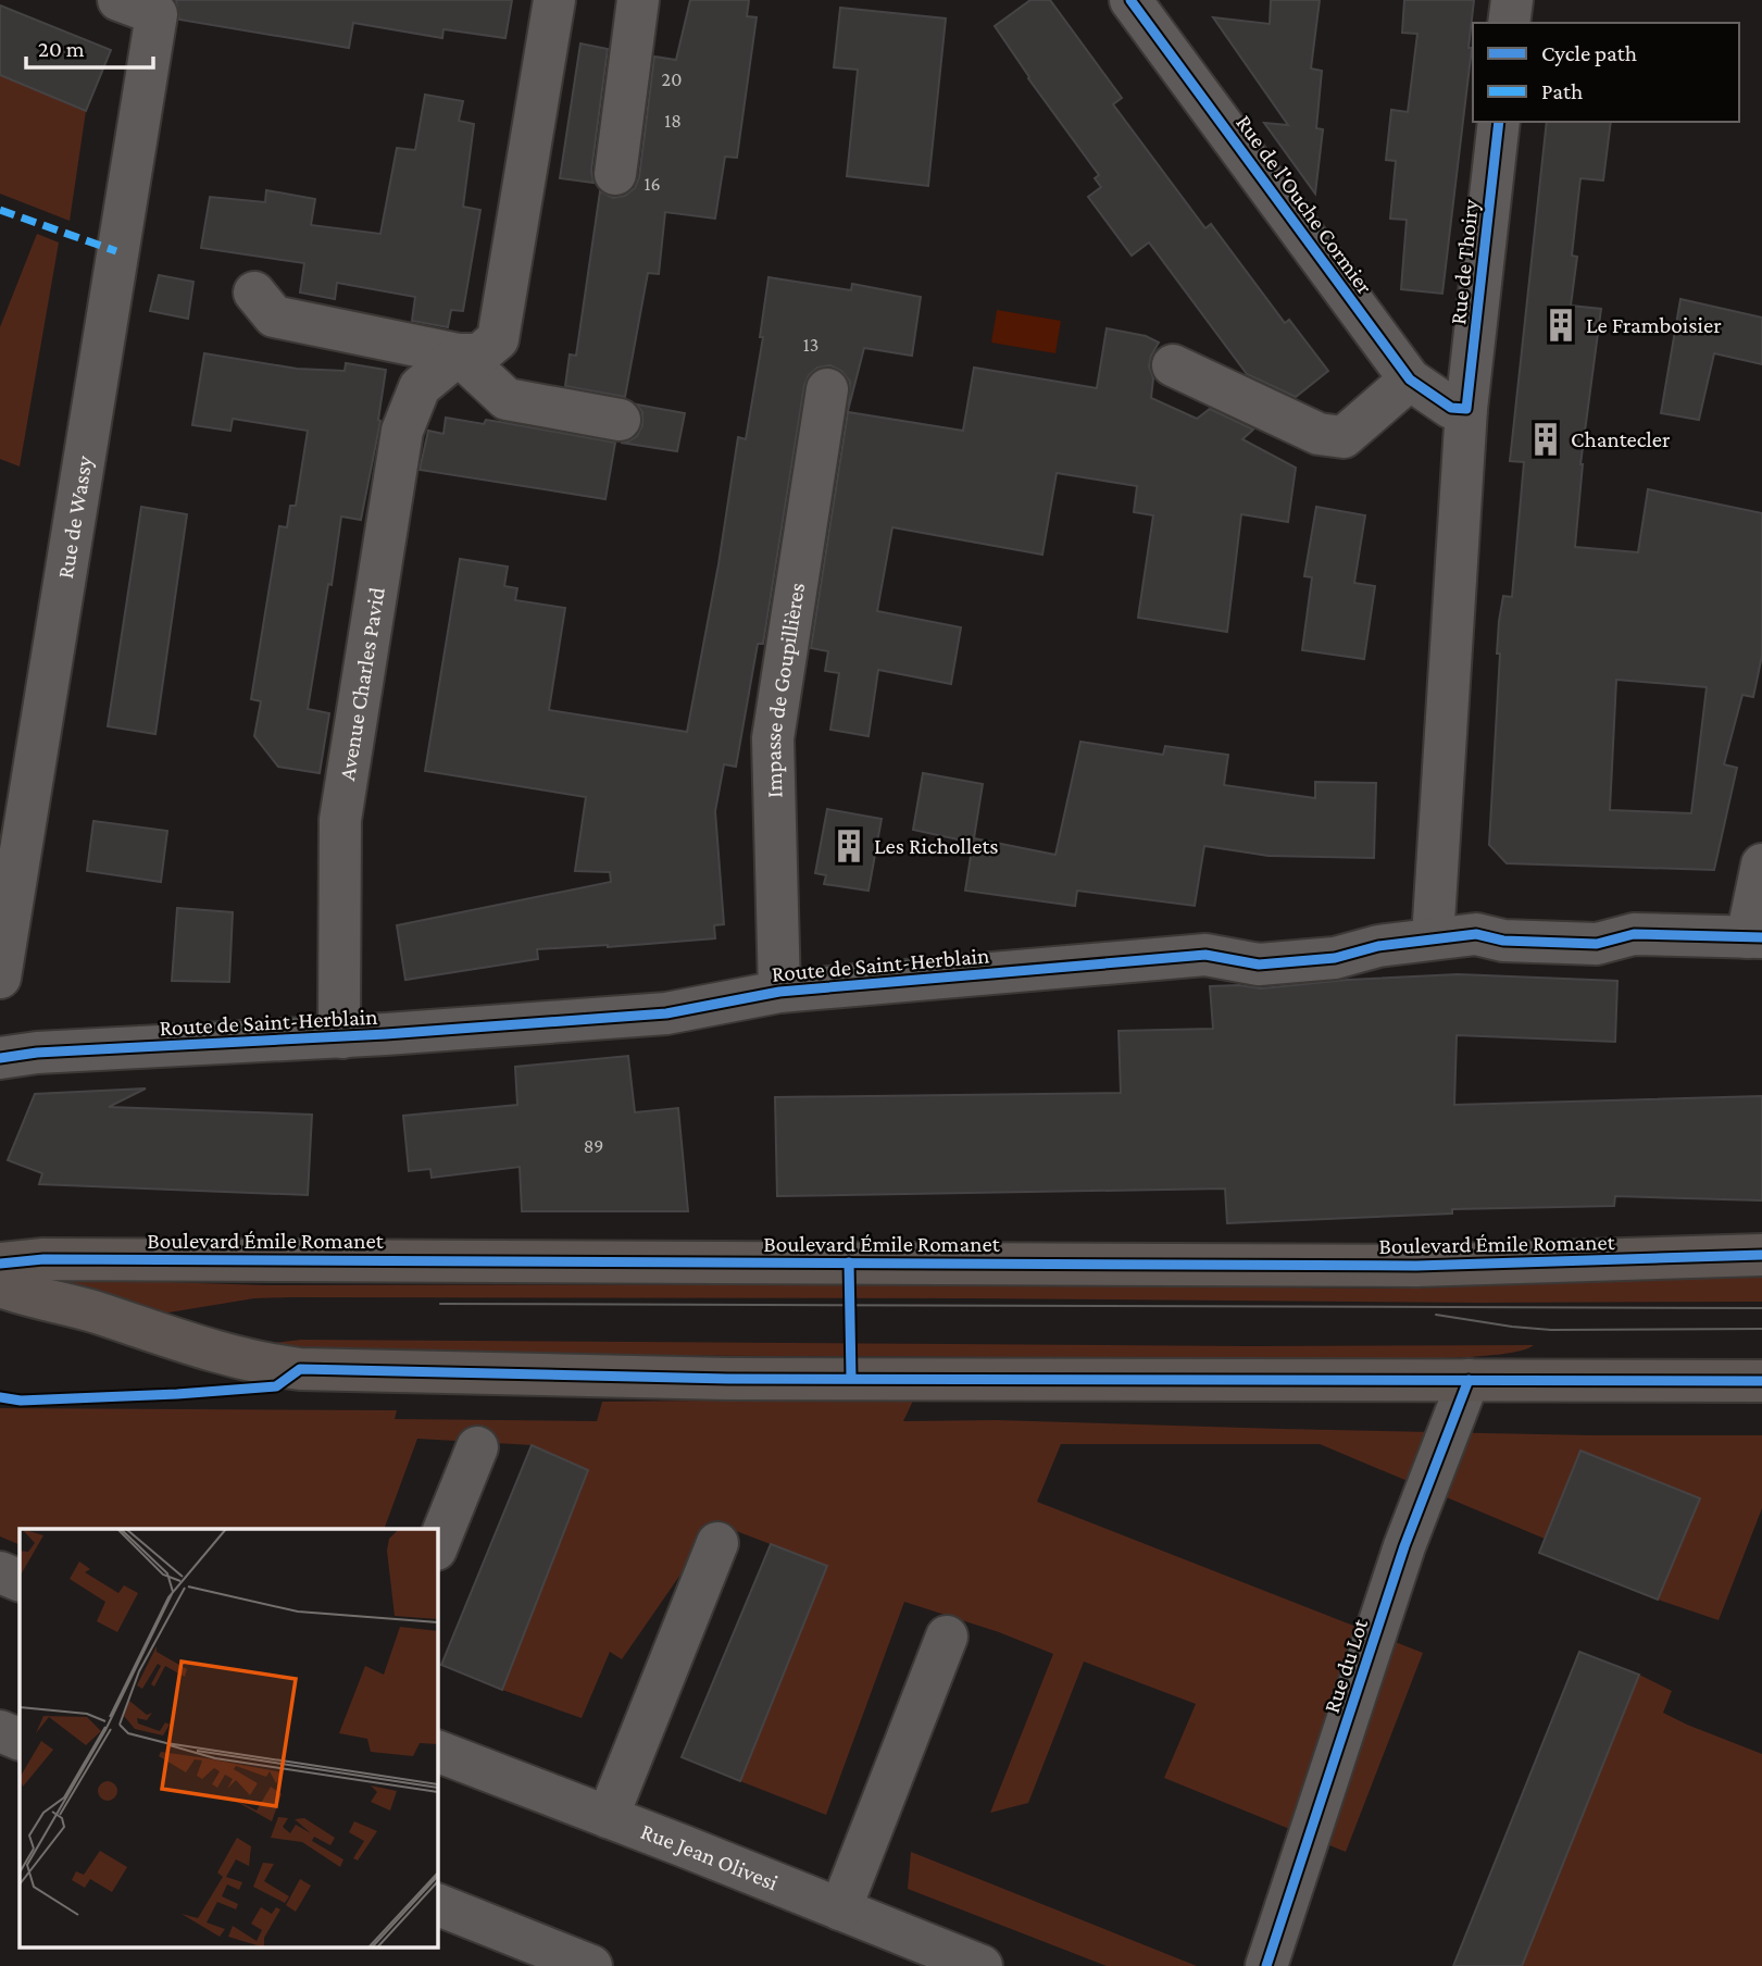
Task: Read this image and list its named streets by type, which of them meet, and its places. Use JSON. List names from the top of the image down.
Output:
{
  "streets": {
    "main road": ["Boulevard Émile Romanet"],
    "street": [
      "Rue de l'Ouche Cormier",
      "Rue de Thoiry",
      "Rue de Wassy",
      "Avenue Charles Pavid",
      "Impasse de Goupillières",
      "Route de Saint-Herblain",
      "Rue du Lot",
      "Rue Jean Olivesi"
    ]
  },
  "crossings": [
    ["Rue de l'Ouche Cormier", "Rue de Thoiry"],
    ["Avenue Charles Pavid", "Route de Saint-Herblain"],
    ["Impasse de Goupillières", "Route de Saint-Herblain"]
  ],
  "places": {
    "building": ["Le Framboisier", "Chantecler", "Les Richollets"]
  },
  "house_numbers": [
    "20",
    "18",
    "16",
    "13",
    "89"
  ],
  "legend": ["Cycle path", "Path"],
  "scale_bar": "20 m"
}
